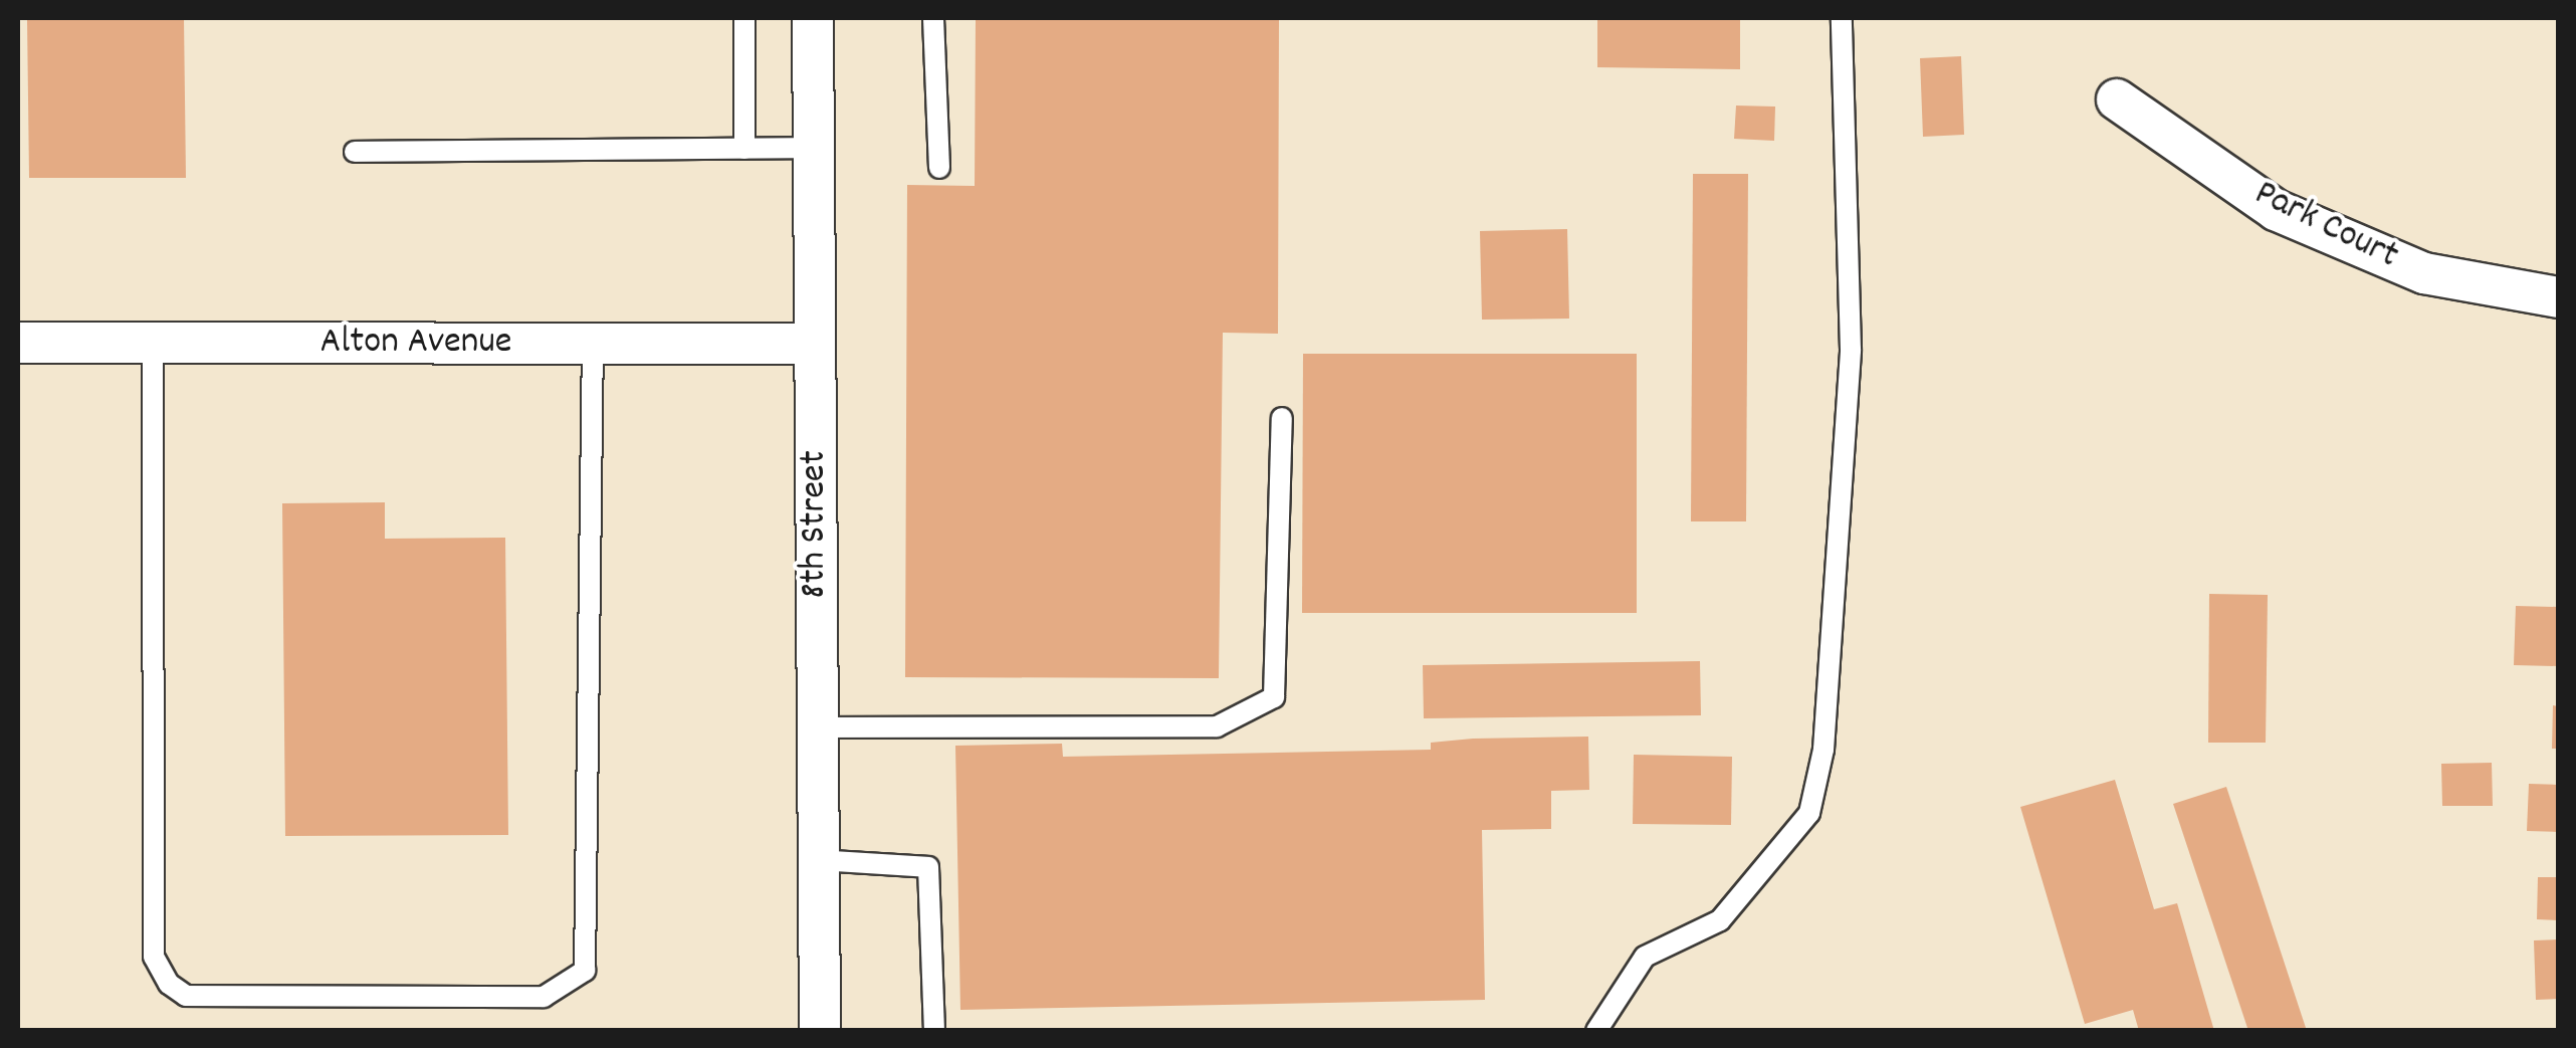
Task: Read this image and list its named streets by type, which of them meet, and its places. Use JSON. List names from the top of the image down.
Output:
{
  "streets": {
    "street": ["Park Court", "Alton Avenue", "8th Street"]
  },
  "crossings": [
    ["Alton Avenue", "8th Street"]
  ]
}
